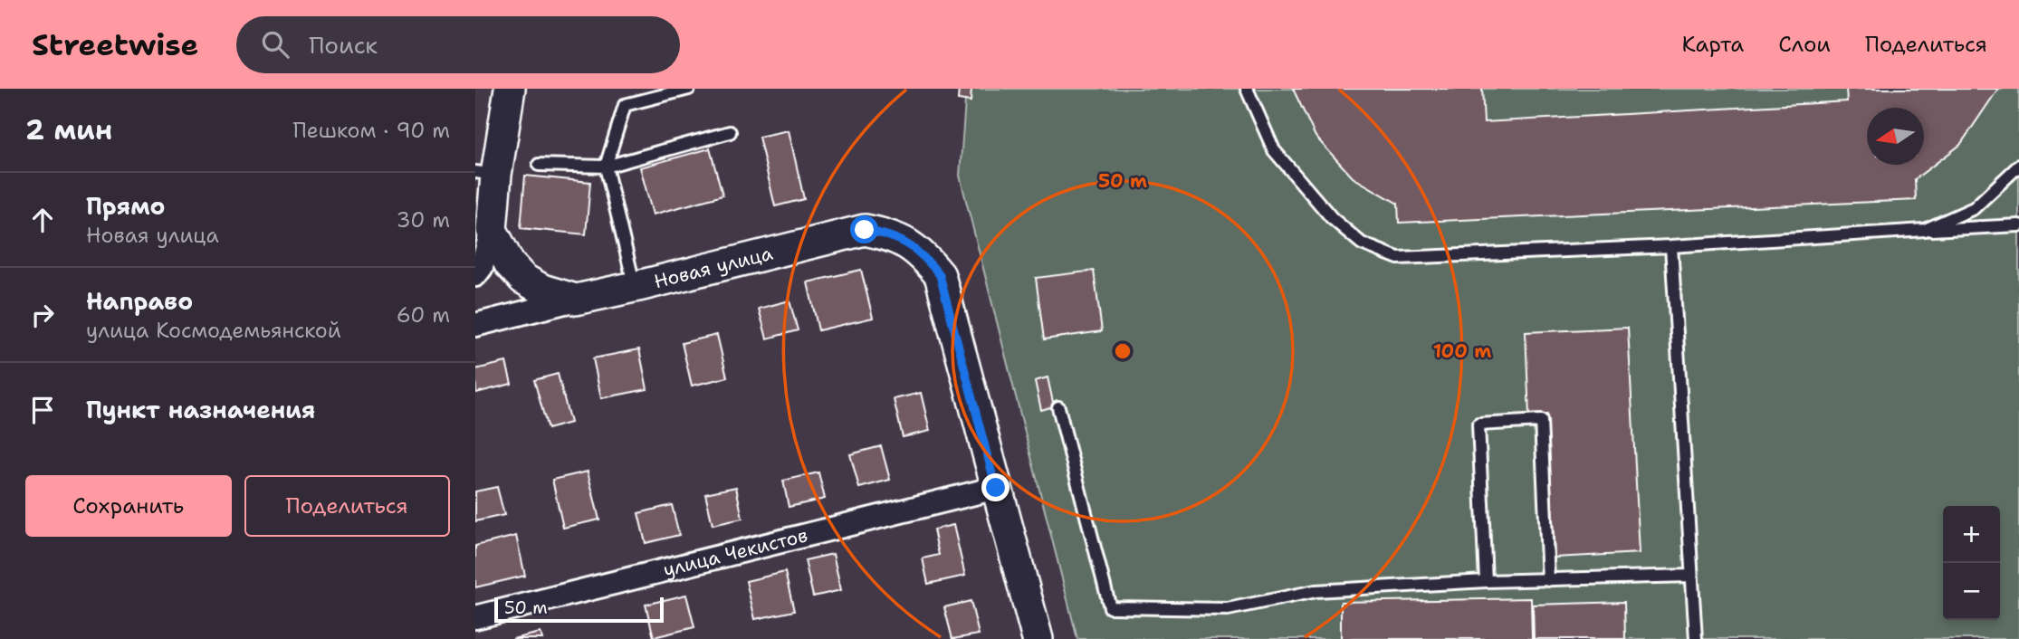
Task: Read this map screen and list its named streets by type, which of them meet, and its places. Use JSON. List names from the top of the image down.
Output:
{
  "streets": {
    "street": ["Новая улица", "улица Чекистов"]
  },
  "crossings": [
    ["Новая улица", "улица Чекистов"]
  ],
  "scale_bar": "50 m",
  "north": "left",
  "page": {
    "header": "Streetwise",
    "search": "Поиск",
    "nav": ["Карта", "Слои", "Поделиться"],
    "heading": ["2 мин", "Пешком · 90 m"],
    "list": [
      ["Прямо", "Новая улица", "30 m"],
      ["Направо", "улица Космодемьянской", "60 m"],
      "Пункт назначения"
    ],
    "buttons": ["Сохранить", "Поделиться"],
    "map_buttons": ["+", "−"],
    "scale": "50 m"
  },
  "rings": ["50 m", "100 m"]
}
